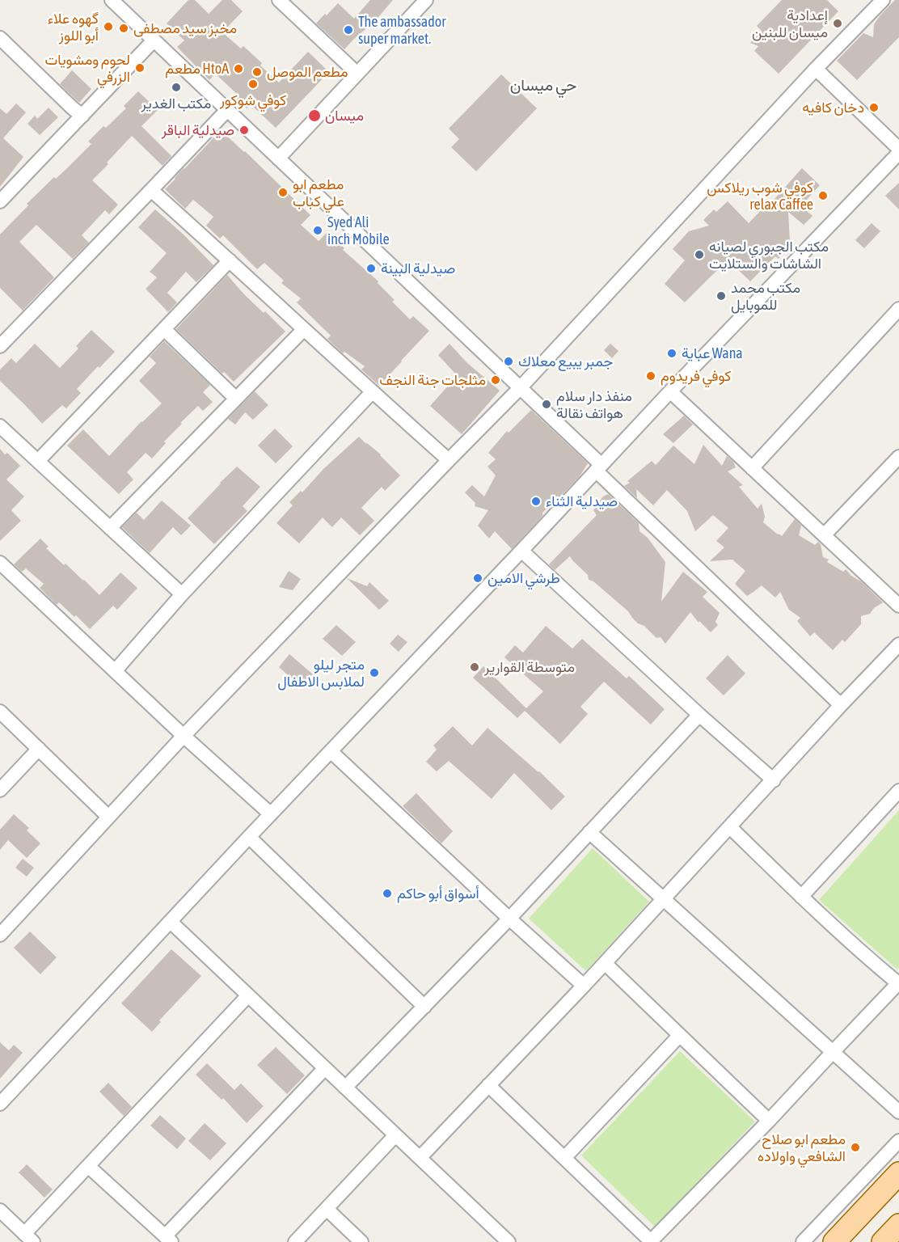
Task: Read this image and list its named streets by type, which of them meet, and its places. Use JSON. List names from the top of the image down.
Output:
{
  "districts": ["حي ميسان"],
  "places": [
    "إعدادية ميسان للبنين",
    "گهوه علاء أبو اللوز",
    "مخبز سيد مصطفى",
    "The ambassador super market.",
    "لحوم ومشويات الزرفي",
    "مطعم HtoA",
    "مطعم الموصل",
    "كوفي شوكور",
    "مكتب الغدير",
    "دخان كافيه",
    "ميسان",
    "صيدلية الباقر",
    "مطعم ابو علي كباب",
    "كوفي شوب ريلاكس relax Caffee",
    "Syed Ali inch Mobile",
    "مكتب الجبوري لصيانه الشاشات والستلايت",
    "صيدلية البينة",
    "مكتب محمد للموبايل",
    "عباية Wana",
    "جمبر يبيع معلاك",
    "كوفي فريدوم",
    "مثلجات جنة النجف",
    "منفذ دار سلام هواتف نقالة",
    "صيدلية الثناء",
    "طرشي الامين",
    "متوسطة القوارير",
    "متجر ليلو لملابس الاطفال",
    "أسواق أبو حاكم",
    "مطعم ابو صلاح الشافعي واولاده"
  ]
}
